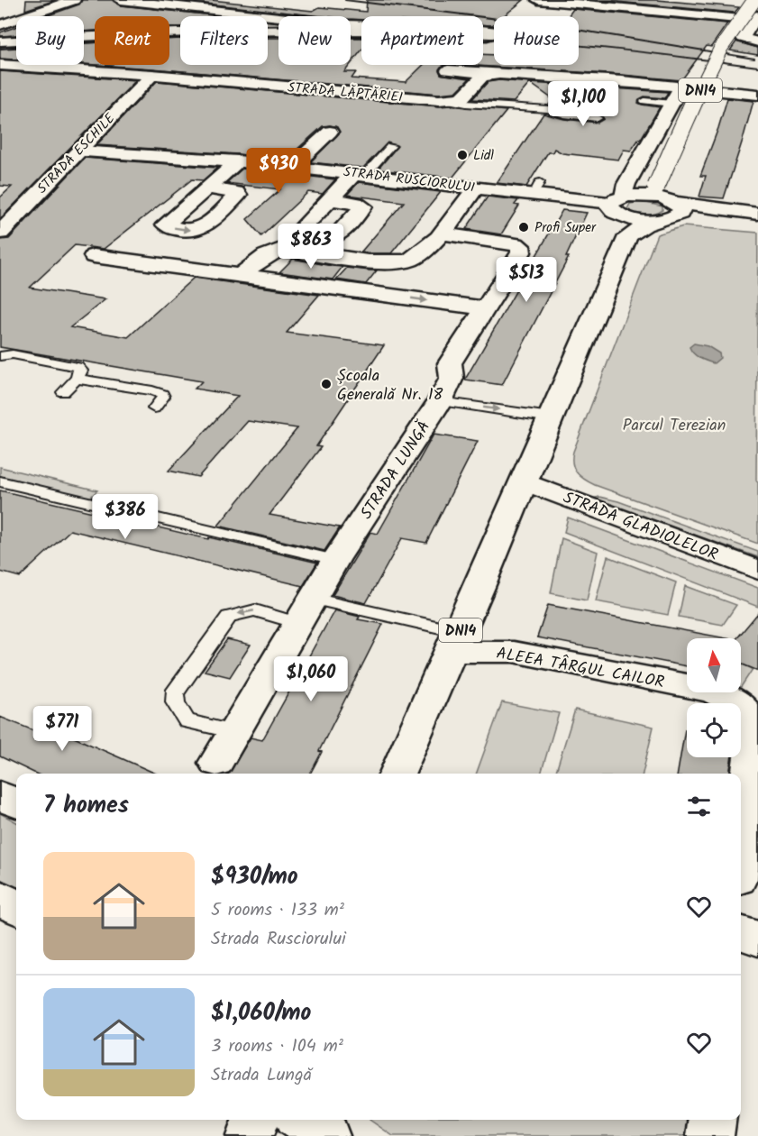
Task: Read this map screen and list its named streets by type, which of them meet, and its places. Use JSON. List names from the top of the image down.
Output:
{
  "streets": {
    "street": [
      "DN14",
      "STRADA LĂPTĂRIEI",
      "STRADA ESCHILE",
      "STRADA RUSCIORULUI",
      "STRADA LUNGĂ",
      "STRADA GLADIOLELOR",
      "ALEEA TÂRGUL CAILOR"
    ]
  },
  "crossings": [
    ["DN14", "STRADA RUSCIORULUI"],
    ["DN14", "STRADA GLADIOLELOR"],
    ["DN14", "ALEEA TÂRGUL CAILOR"],
    ["STRADA LĂPTĂRIEI", "STRADA ESCHILE"],
    ["STRADA ESCHILE", "STRADA RUSCIORULUI"]
  ],
  "parks": ["Parcul Terezian"],
  "places": ["Lidl", "Profi Super", "Școala Generală Nr. 18"],
  "north": "top",
  "page": {
    "chip": [
      "Buy",
      "Rent",
      "Filters",
      "New",
      "Apartment",
      "House"
    ],
    "price": [
      "$1,100",
      "$930",
      "$863",
      "$513",
      "$386",
      "$1,060",
      "$771"
    ],
    "heading": "7 homes",
    "list": [
      {
        "name": "$930/mo",
        "note": "5 rooms · 133 m² · Strada Rusciorului"
      },
      {
        "name": "$1,060/mo",
        "note": "3 rooms · 104 m² · Strada Lungă"
      }
    ]
  }
}
